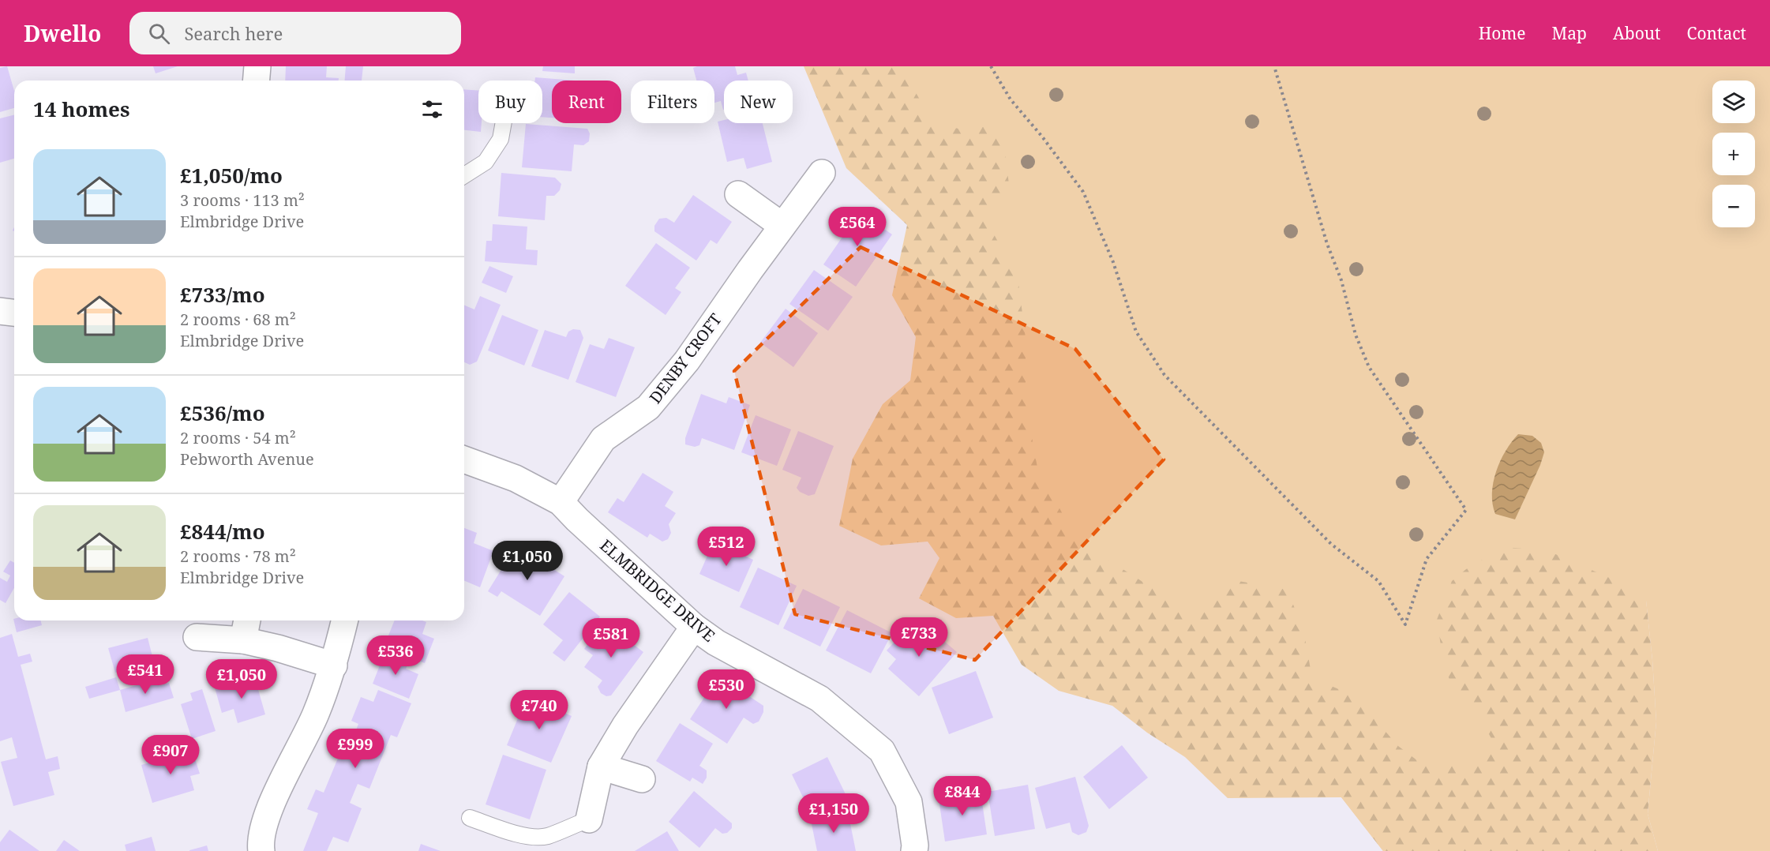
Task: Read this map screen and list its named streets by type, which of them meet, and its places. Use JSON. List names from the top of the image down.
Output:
{
  "streets": {
    "street": ["DENBY CROFT", "ELMBRIDGE DRIVE"]
  },
  "crossings": [
    ["DENBY CROFT", "ELMBRIDGE DRIVE"]
  ],
  "page": {
    "header": "Dwello",
    "search": "Search here",
    "nav": [
      "Home",
      "Map",
      "About",
      "Contact"
    ],
    "map_buttons": ["+", "−"],
    "chip": [
      "Buy",
      "Rent",
      "Filters",
      "New"
    ],
    "heading": "14 homes",
    "list": [
      {
        "name": "£1,050/mo",
        "note": "3 rooms · 113 m² · Elmbridge Drive"
      },
      {
        "name": "£733/mo",
        "note": "2 rooms · 68 m² · Elmbridge Drive"
      },
      {
        "name": "£536/mo",
        "note": "2 rooms · 54 m² · Pebworth Avenue"
      },
      {
        "name": "£844/mo",
        "note": "2 rooms · 78 m² · Elmbridge Drive"
      }
    ],
    "price": [
      "£564",
      "£512",
      "£1,050",
      "£733",
      "£581",
      "£536",
      "£541",
      "£1,050",
      "£530",
      "£740",
      "£999",
      "£907",
      "£844",
      "£1,150"
    ]
  }
}
